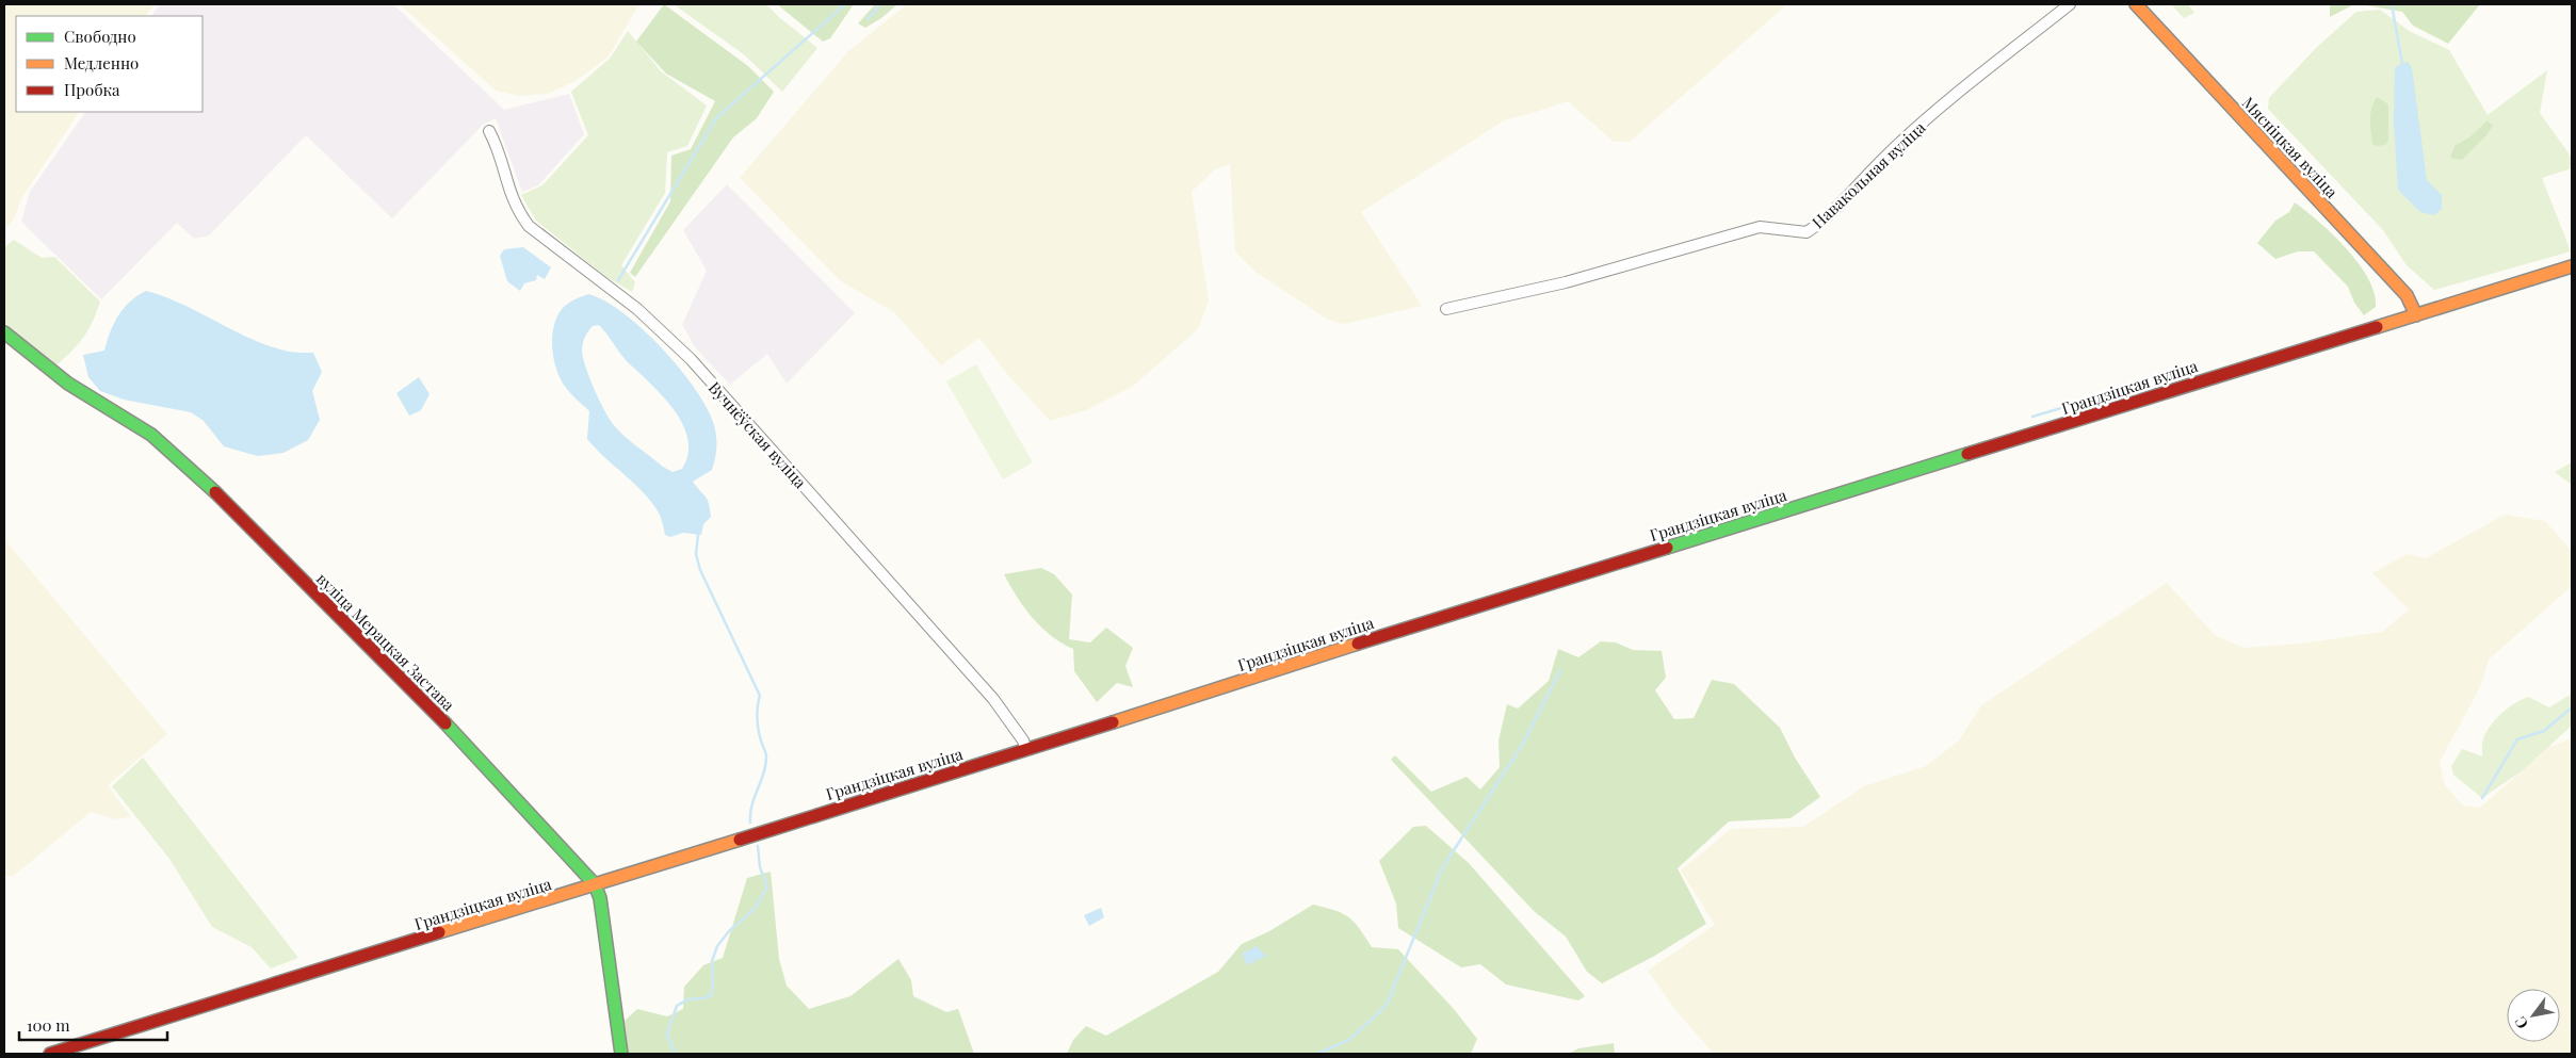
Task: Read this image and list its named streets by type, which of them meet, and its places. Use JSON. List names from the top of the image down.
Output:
{
  "streets": {
    "main road": ["Мясніцкая вуліца", "Грандзіцкая вуліца", "вуліца Мерацкая Застава"],
    "street": ["Навакольная вуліца", "Вучнёўская вуліца"]
  },
  "crossings": [
    ["Мясніцкая вуліца", "Грандзіцкая вуліца"],
    ["Грандзіцкая вуліца", "Вучнёўская вуліца"],
    ["Грандзіцкая вуліца", "вуліца Мерацкая Застава"]
  ],
  "legend": ["Свободно", "Медленно", "Пробка"],
  "scale_bar": "100 m",
  "north": "bottom left"
}
